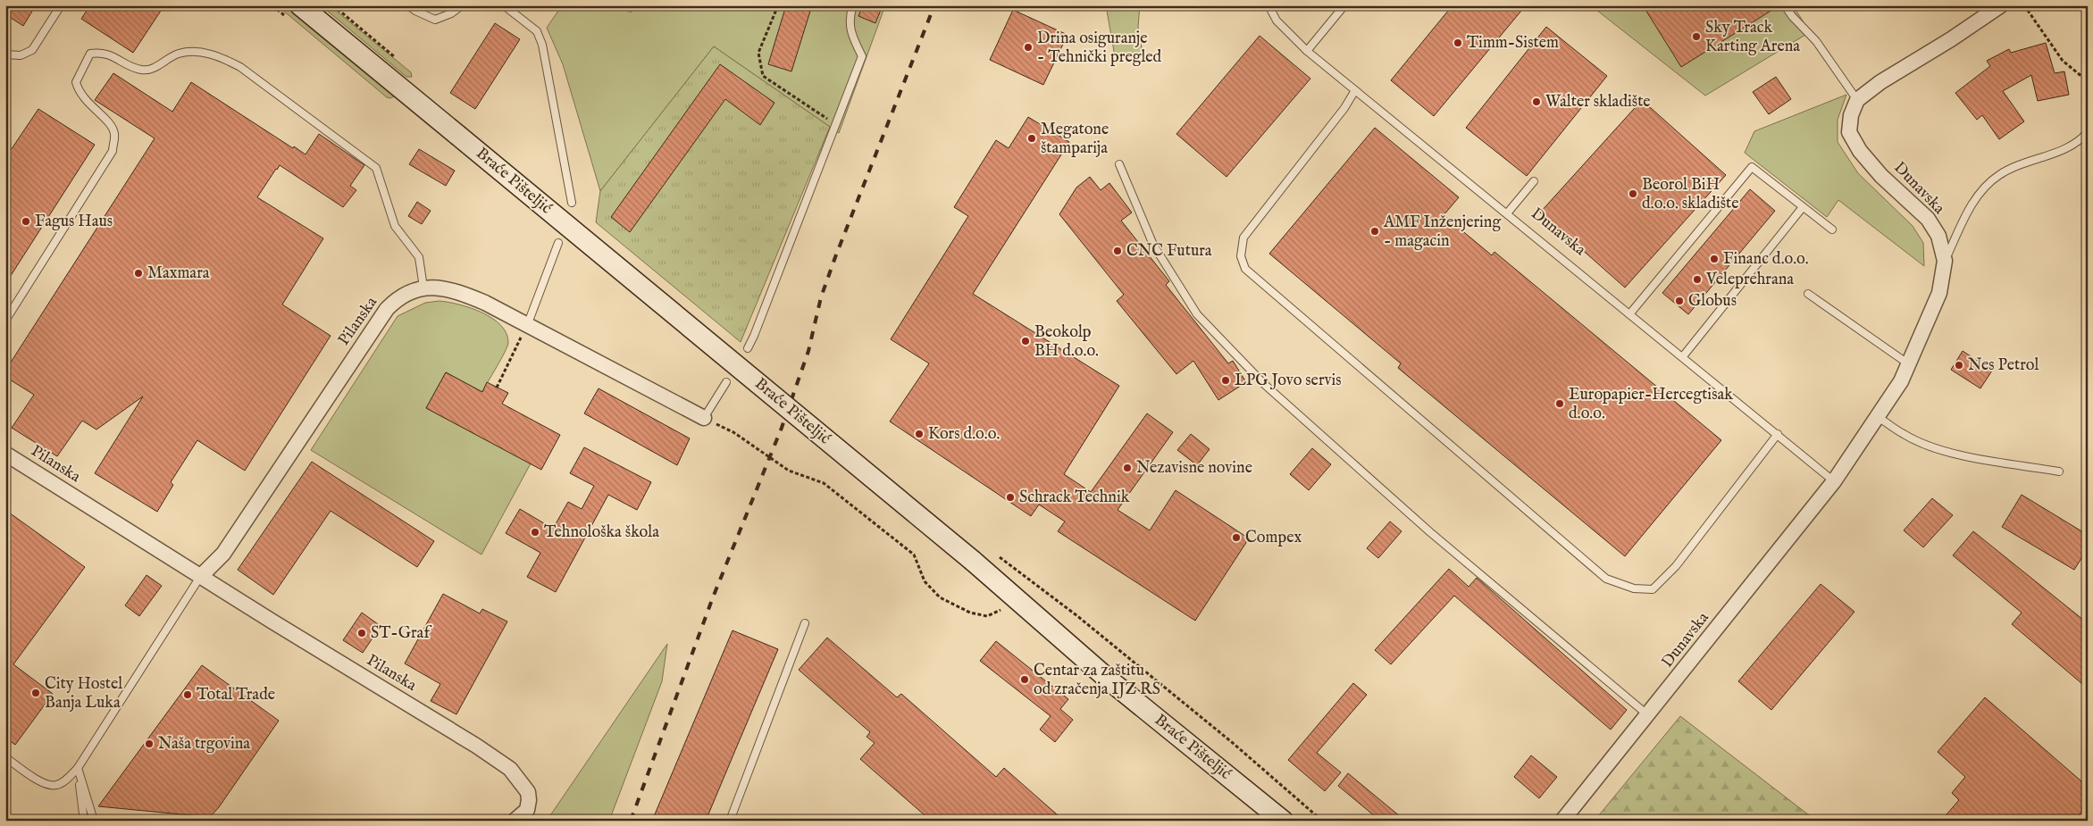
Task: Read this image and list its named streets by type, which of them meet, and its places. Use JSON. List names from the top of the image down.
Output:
{
  "streets": {
    "street": ["Braće Pišteljić", "Dunavska", "Pilanska"]
  },
  "places": [
    "Sky Track Karting Arena",
    "Timm-Sistem",
    "Drina osiguranje - Tehnički pregled",
    "Walter skladište",
    "Megatone štamparija",
    "Beorol BiH d.o.o. skladište",
    "Fagus Haus",
    "AMF Inženjering - magacin",
    "CNC Futura",
    "Financ d.o.o.",
    "Maxmara",
    "Veleprehrana",
    "Globus",
    "Beokolp BH d.o.o.",
    "Nes Petrol",
    "LPG Jovo servis",
    "Europapier-Hercegtisak d.o.o.",
    "Kors d.o.o.",
    "Nezavisne novine",
    "Schrack Technik",
    "Tehnološka škola",
    "Compex",
    "ST-Graf",
    "Centar za zaštitu od zračenja IJZ RS",
    "City Hostel Banja Luka",
    "Total Trade",
    "Naša trgovina"
  ]
}
